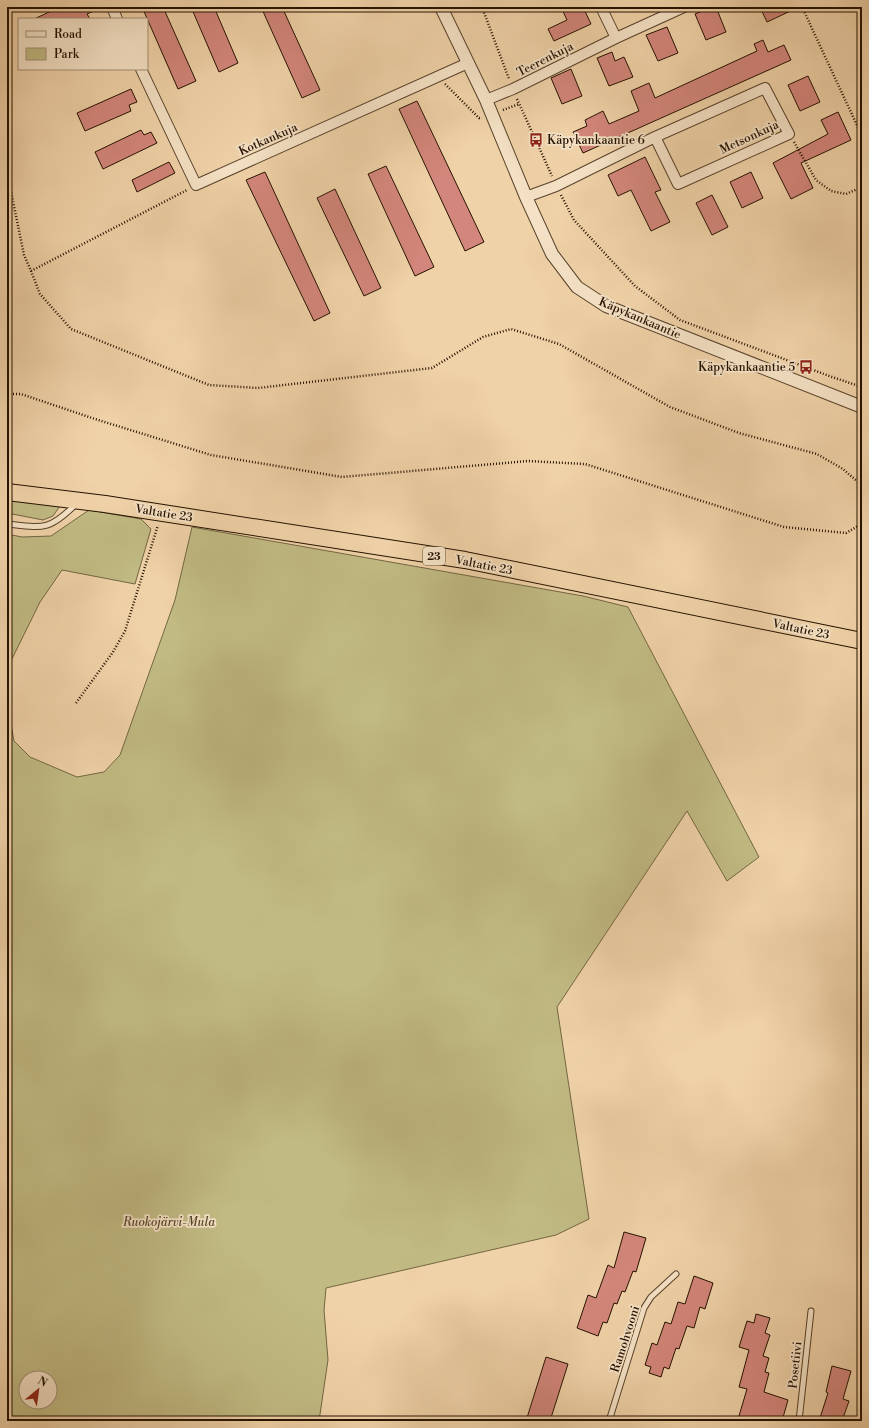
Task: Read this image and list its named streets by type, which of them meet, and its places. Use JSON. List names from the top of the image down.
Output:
{
  "streets": {
    "highway": ["Valtatie 23", "23"],
    "street": [
      "Teerenkuja",
      "Metsonkuja",
      "Kotkankuja",
      "Käpykankaantie"
    ],
    "lane": ["Ramohvooni", "Posetiivi"]
  },
  "crossings": [
    ["Teerenkuja", "Käpykankaantie"],
    ["Metsonkuja", "Käpykankaantie"],
    ["Kotkankuja", "Käpykankaantie"]
  ],
  "parks": ["Ruokojärvi-Mula"],
  "places": {
    "bus stop": ["Käpykankaantie 6", "Käpykankaantie 5"]
  },
  "legend": ["Road", "Park"],
  "north": "top right"
}
